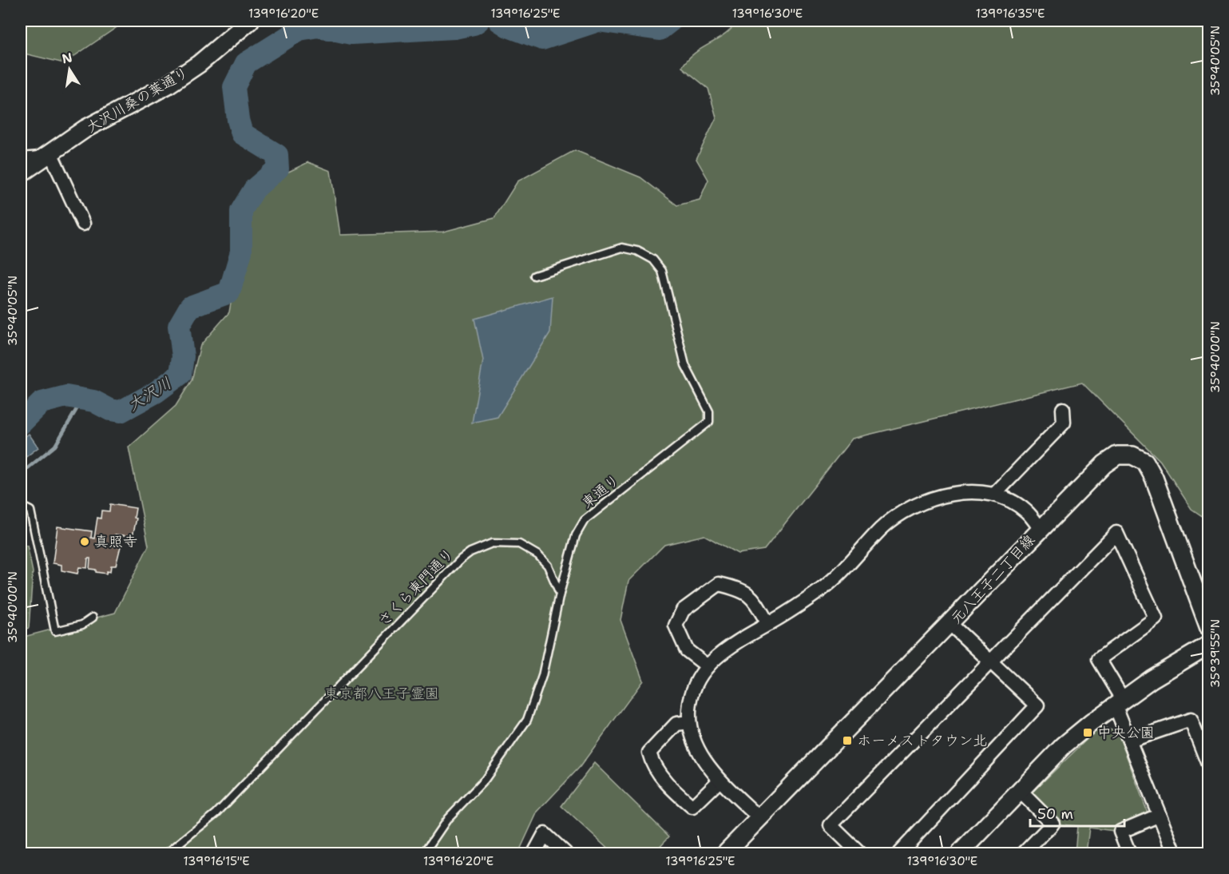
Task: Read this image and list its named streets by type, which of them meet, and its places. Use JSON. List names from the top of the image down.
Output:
{
  "streets": {
    "street": ["大沢川桑の葉通り", "元八王子二丁目線"],
    "lane": ["東通り", "さくら東門通り"]
  },
  "crossings": [
    ["東通り", "さくら東門通り"]
  ],
  "water": ["大沢川"],
  "parks": ["東京都八王子霊園"],
  "places": {
    "other": ["真照寺"],
    "transit": ["中央公園", "ホーメストタウン北"]
  },
  "scale_bar": "50 m",
  "north": "top",
  "coordinates": [
    "139°16'20\"E",
    "139°16'25\"E",
    "139°16'30\"E",
    "139°16'35\"E",
    "35°40'05\"N",
    "35°40'00\"N",
    "35°39'55\"N",
    "139°16'15\"E"
  ]
}
